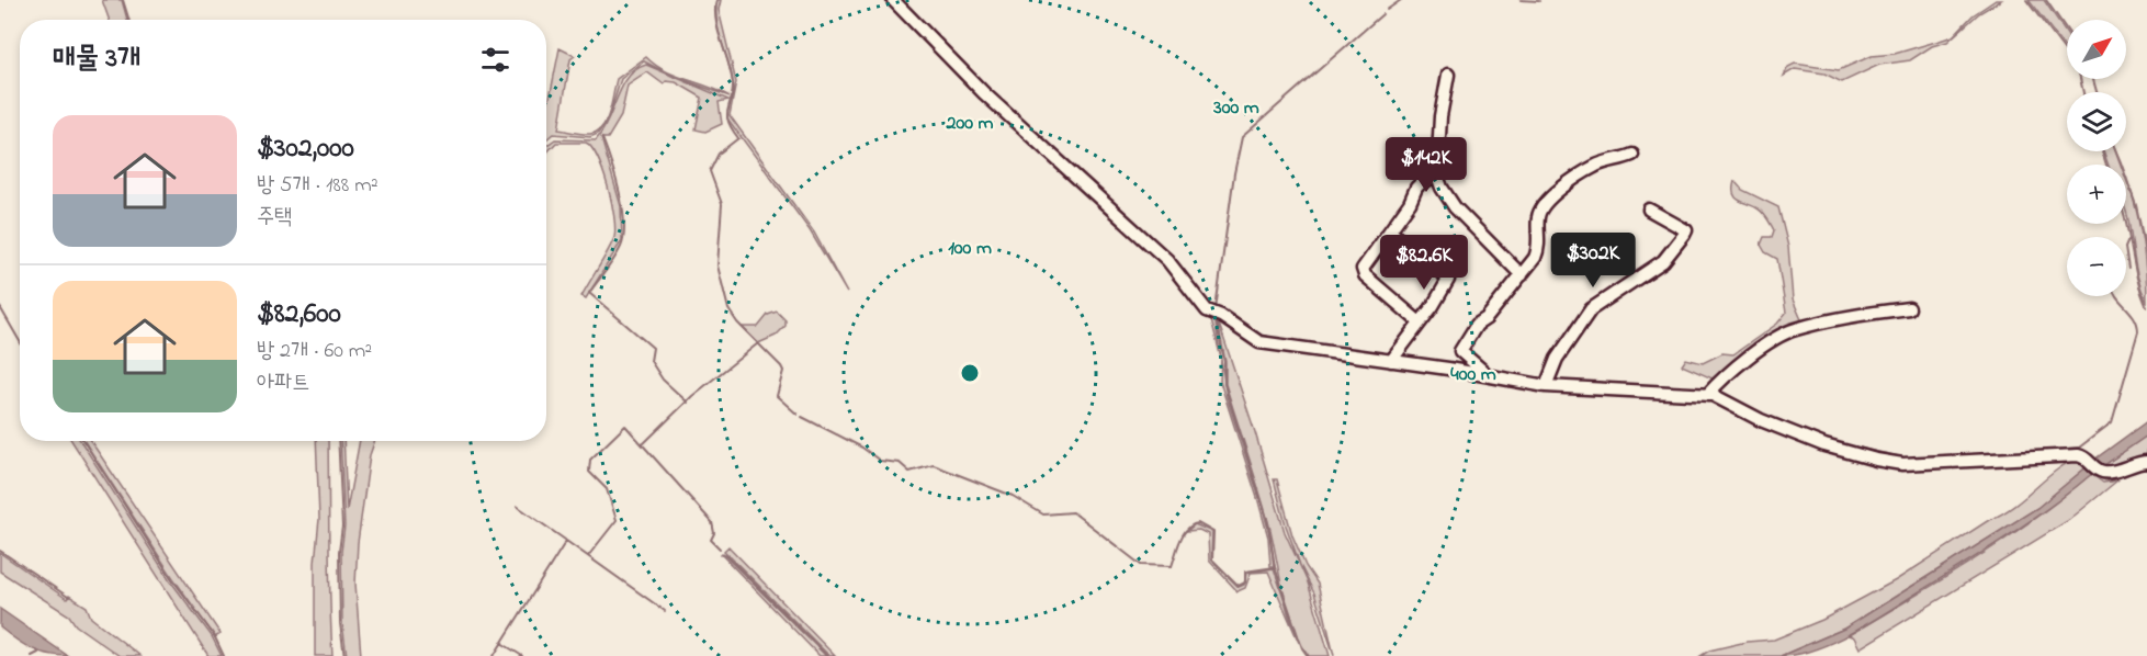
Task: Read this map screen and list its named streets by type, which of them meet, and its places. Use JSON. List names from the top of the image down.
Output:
{
  "north": "top right",
  "page": {
    "map_buttons": ["+", "−"],
    "heading": "매물 3개",
    "list": [
      {
        "name": "$302,000",
        "note": "방 5개 · 188 m² · 주택"
      },
      {
        "name": "$82,600",
        "note": "방 2개 · 60 m² · 아파트"
      }
    ],
    "price": ["$142K", "$302K", "$82.6K"]
  },
  "rings": [
    "300 m",
    "200 m",
    "100 m",
    "400 m"
  ]
}
